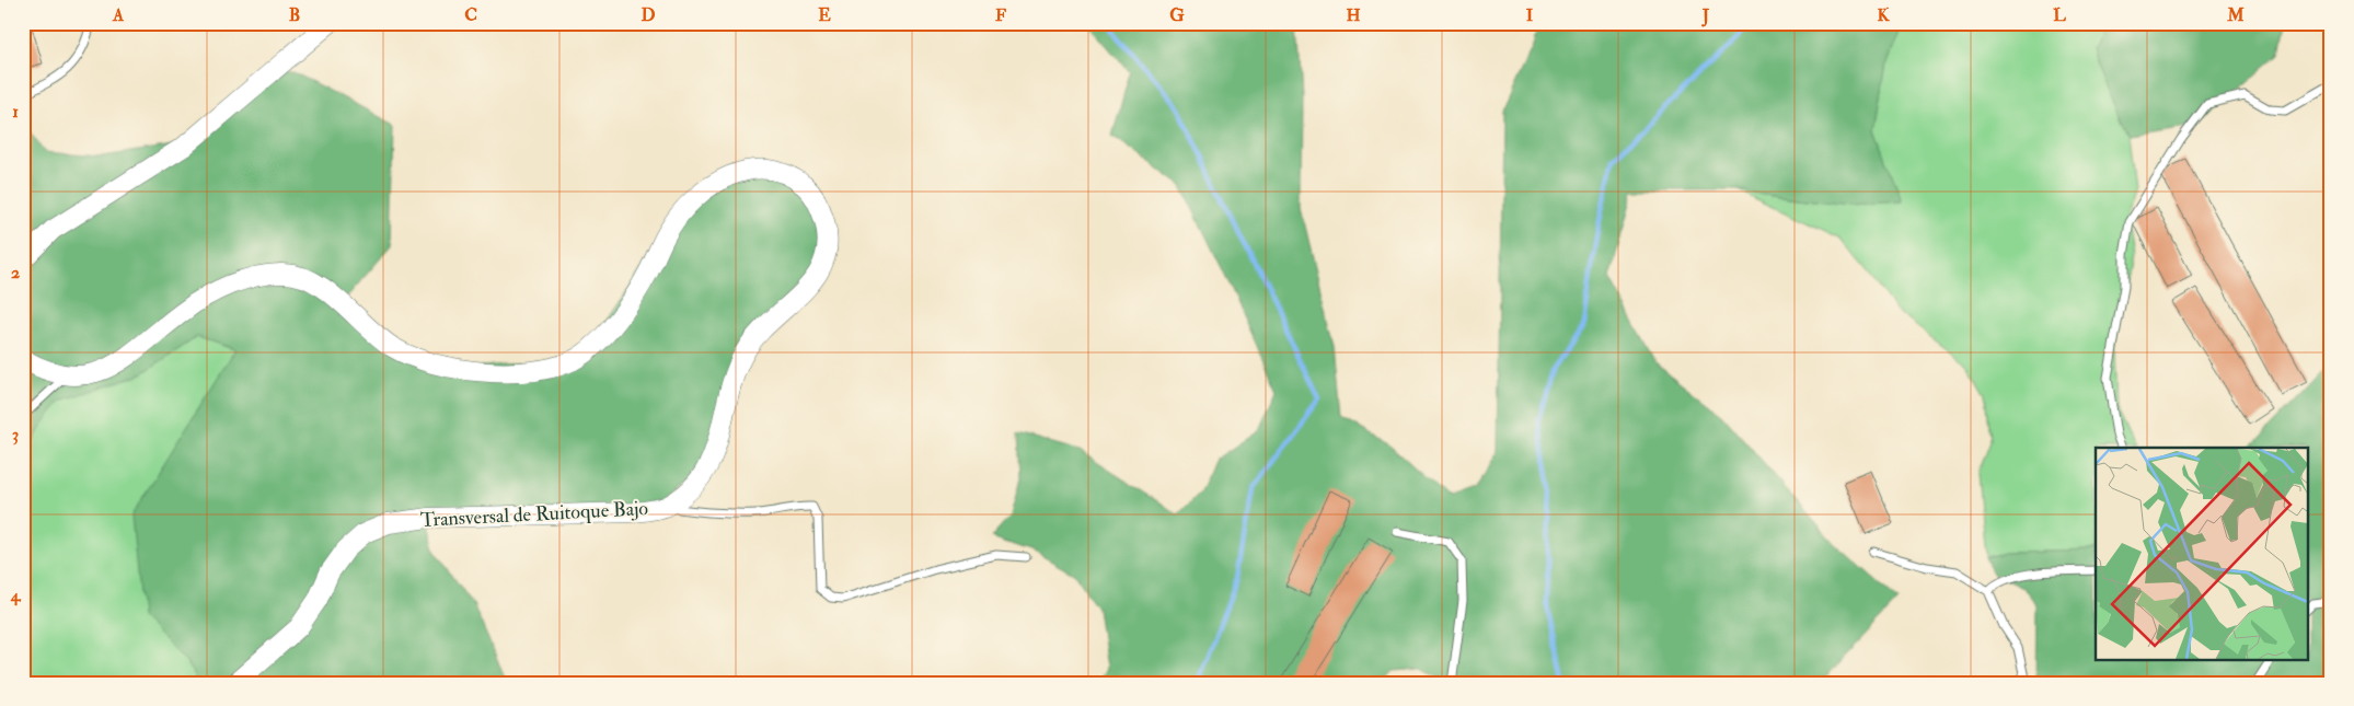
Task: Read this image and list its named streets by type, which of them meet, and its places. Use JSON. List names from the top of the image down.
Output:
{
  "streets": {
    "street": ["Transversal de Ruitoque Bajo"]
  },
  "grid": {
    "columns": [
      "A",
      "B",
      "C",
      "D",
      "E",
      "F",
      "G",
      "H",
      "I",
      "J",
      "K",
      "L",
      "M"
    ],
    "rows": [
      "1",
      "2",
      "3",
      "4"
    ]
  }
}
